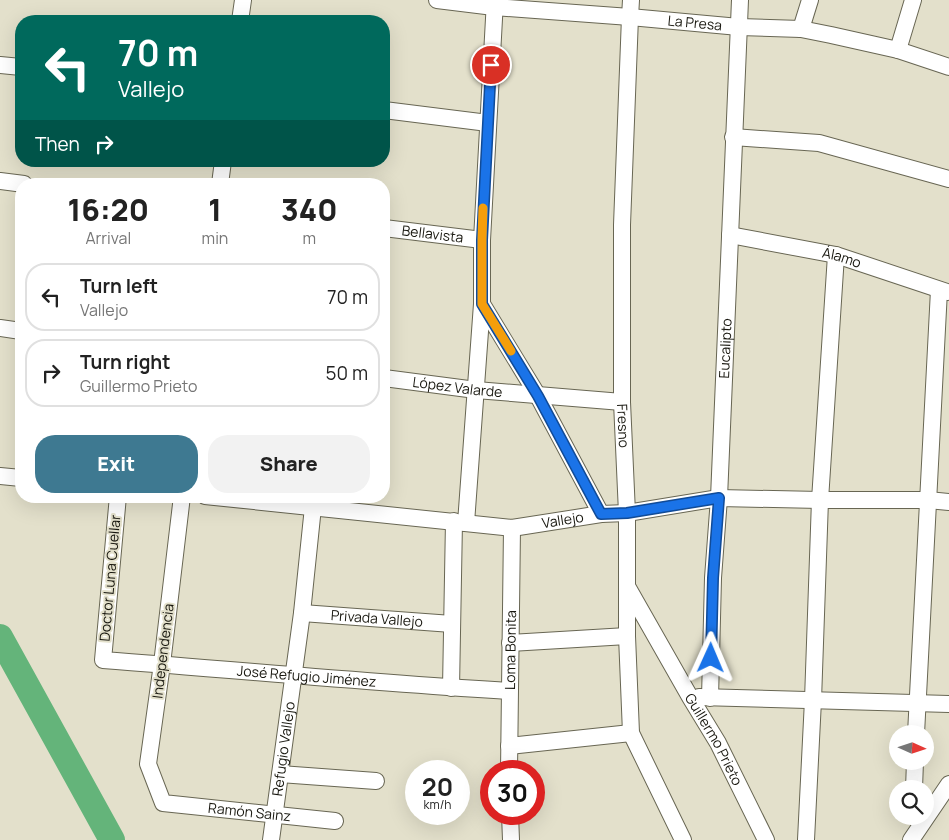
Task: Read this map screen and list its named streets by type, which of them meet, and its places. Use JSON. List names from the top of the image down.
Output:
{
  "streets": {
    "street": [
      "La Presa",
      "Bellavista",
      "Álamo",
      "Eucalipto",
      "López Valarde",
      "Fresno",
      "Vallejo",
      "Doctor Luna Cuellar",
      "Privada Vallejo",
      "Loma Bonita",
      "Independencia",
      "José Refugio Jiménez",
      "Guillermo Prieto",
      "Refugio Vallejo",
      "Ramón Sainz"
    ]
  },
  "crossings": [
    ["La Presa", "Eucalipto"],
    ["La Presa", "Fresno"],
    ["Álamo", "Eucalipto"],
    ["Eucalipto", "Vallejo"],
    ["López Valarde", "Fresno"],
    ["Fresno", "Vallejo"],
    ["Fresno", "Guillermo Prieto"],
    ["Vallejo", "Loma Bonita"],
    ["Vallejo", "Refugio Vallejo"],
    ["Doctor Luna Cuellar", "José Refugio Jiménez"],
    ["Privada Vallejo", "Refugio Vallejo"],
    ["Loma Bonita", "José Refugio Jiménez"],
    ["Independencia", "José Refugio Jiménez"],
    ["Independencia", "Ramón Sainz"],
    ["José Refugio Jiménez", "Refugio Vallejo"],
    ["Refugio Vallejo", "Ramón Sainz"]
  ],
  "north": "right",
  "page": {
    "turn": ["70 m", "Vallejo"],
    "then": "Then",
    "eta": [
      "16:20",
      "Arrival",
      "1",
      "min",
      "340",
      "m"
    ],
    "list": [
      {
        "name": "Turn left",
        "note": "Vallejo",
        "value": "70 m"
      },
      {
        "name": "Turn right",
        "note": "Guillermo Prieto",
        "value": "50 m"
      }
    ],
    "buttons": ["Exit", "Share"],
    "speed": "20 km/h",
    "limit": "30"
  }
}
